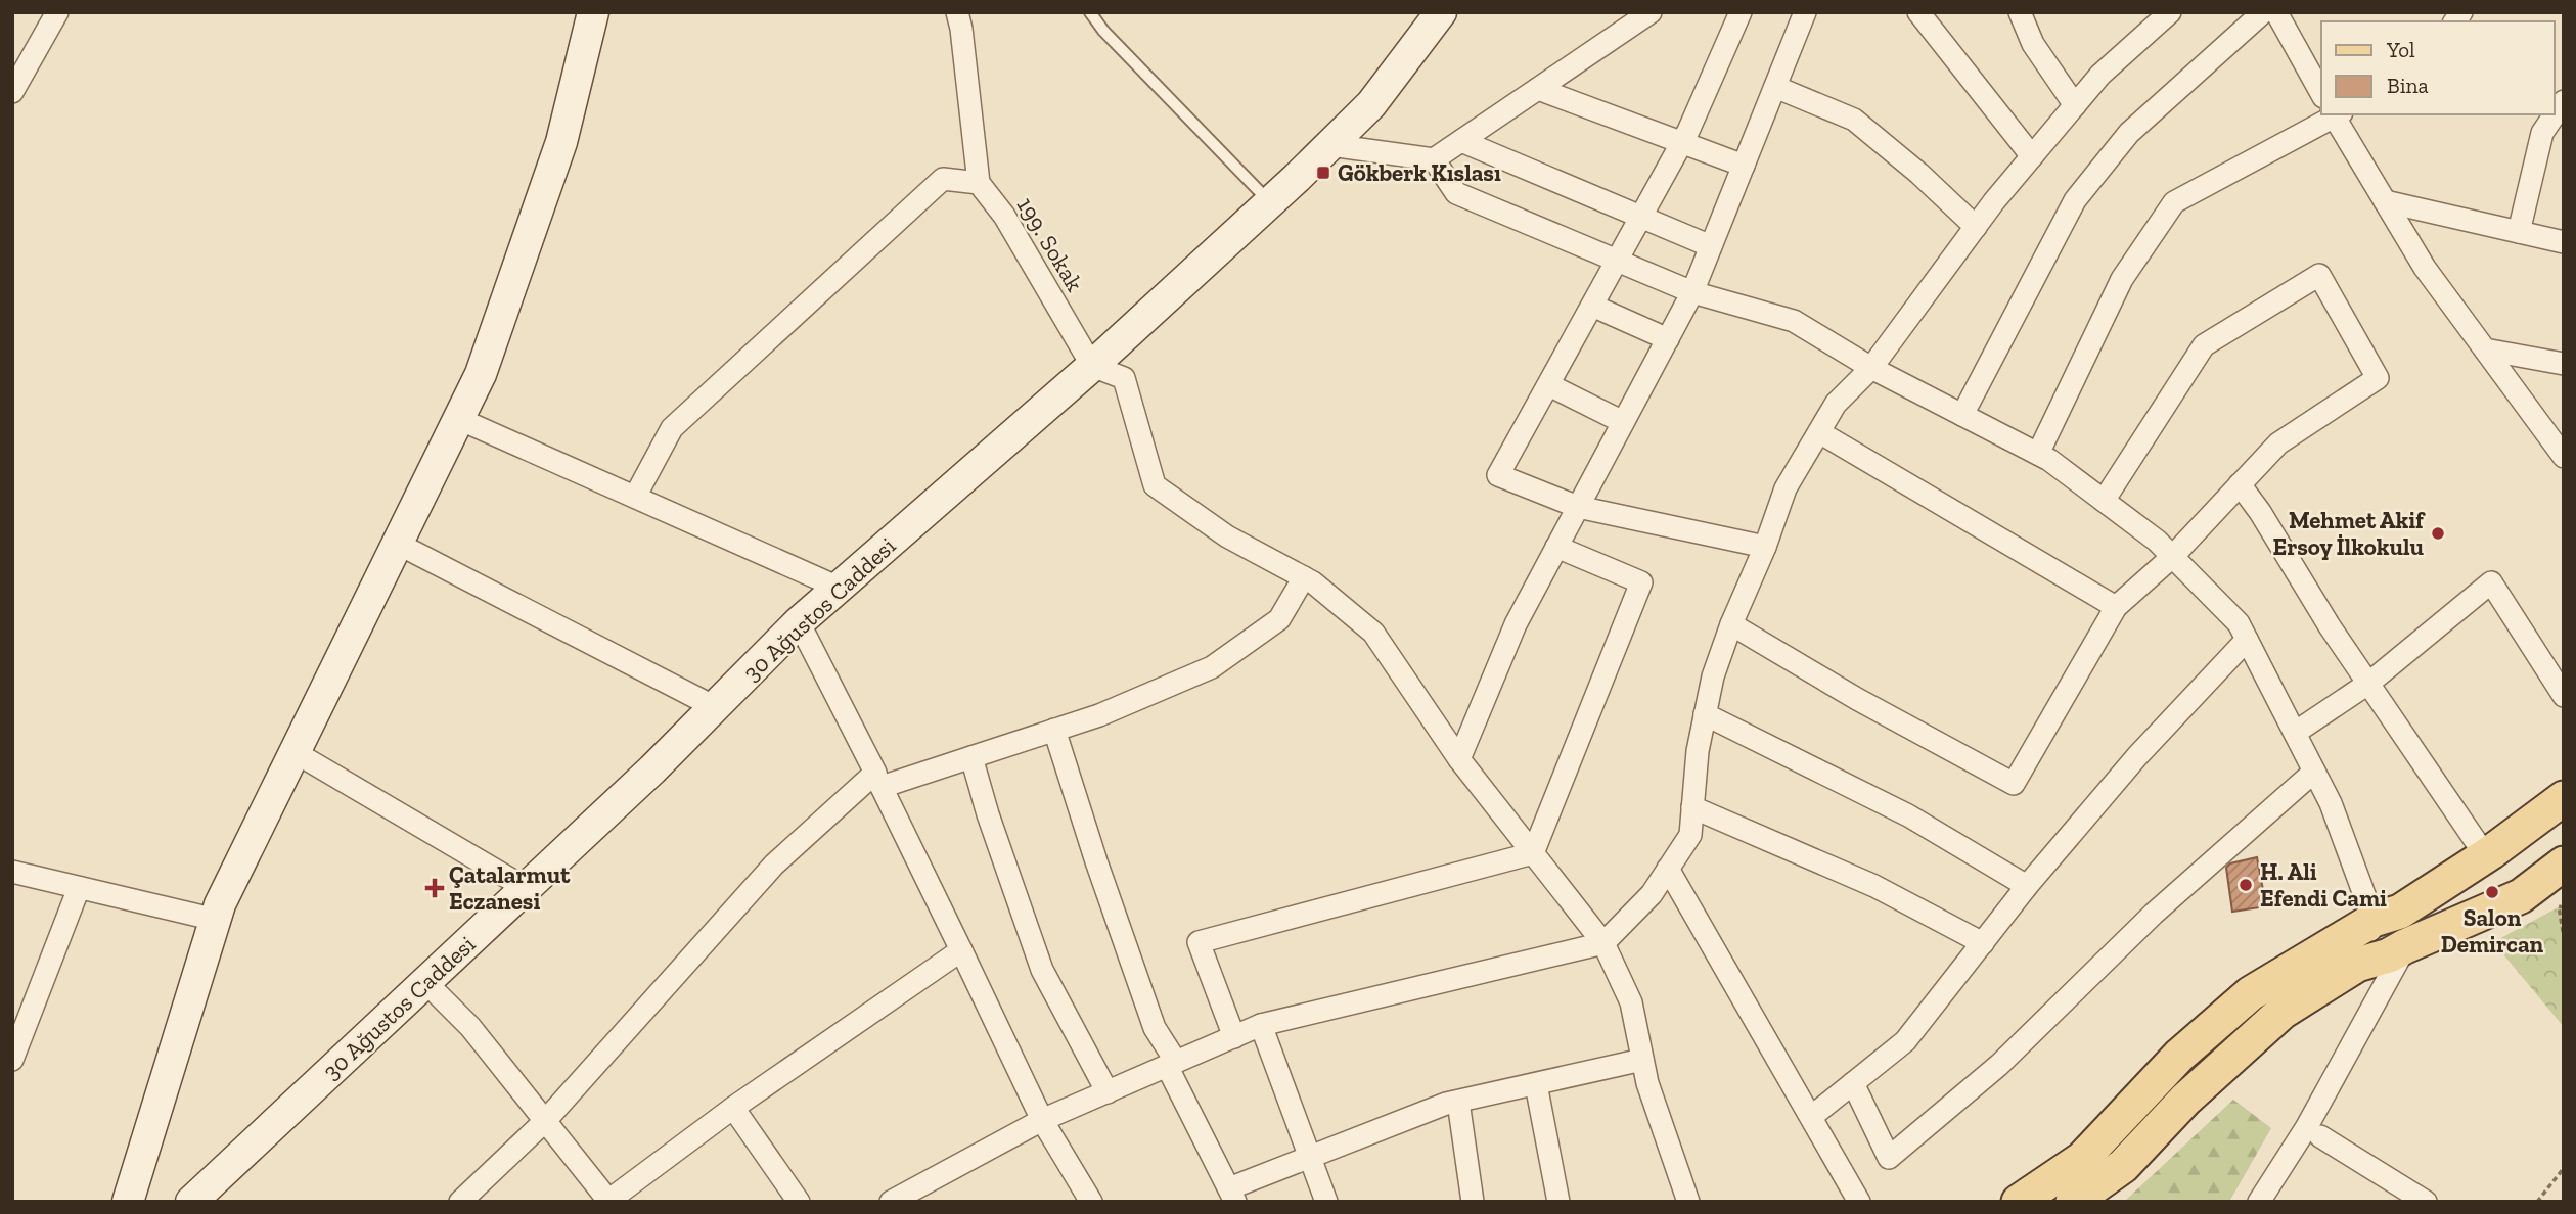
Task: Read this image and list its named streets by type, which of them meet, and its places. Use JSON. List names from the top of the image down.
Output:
{
  "streets": {
    "main road": ["30 Ağustos Caddesi"],
    "street": ["199. Sokak"]
  },
  "crossings": [
    ["199. Sokak", "30 Ağustos Caddesi"]
  ],
  "places": {
    "transit": ["Gökberk Kıslası"],
    "other": ["Mehmet Akif Ersoy İlkokulu", "H. Ali Efendi Cami", "Salon Demircan"],
    "health": ["Çatalarmut Eczanesi"]
  },
  "legend": ["Yol", "Bina"]
}
